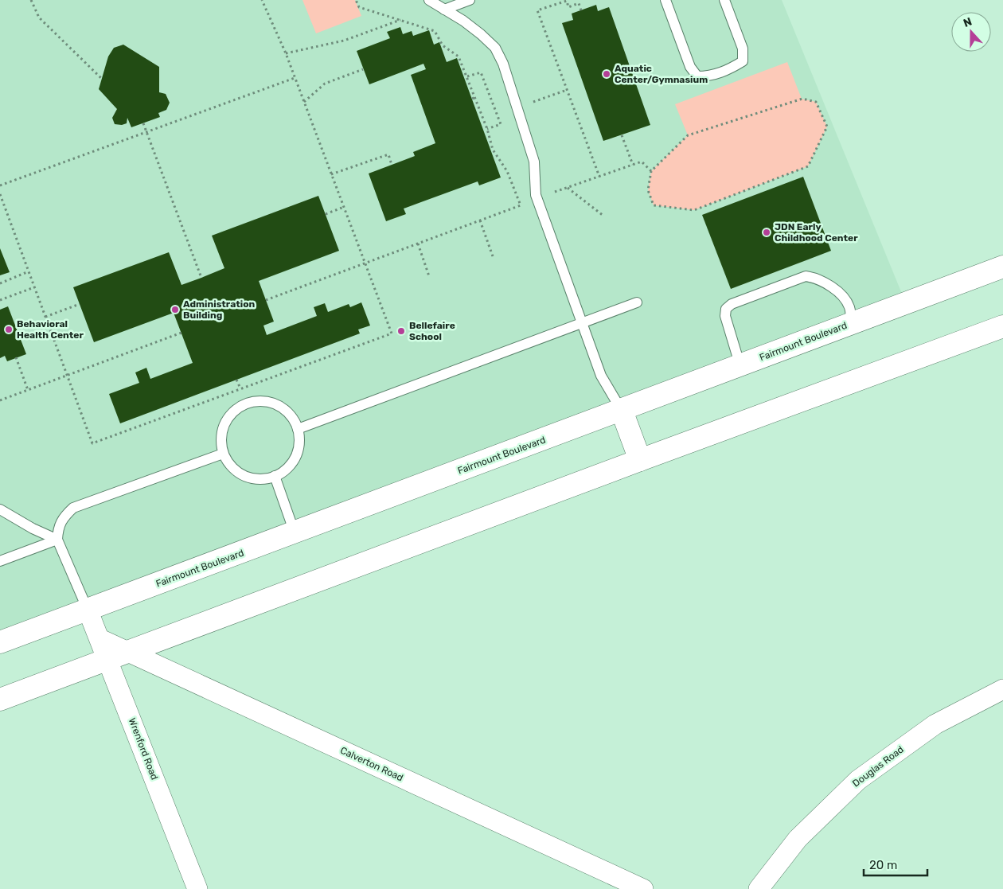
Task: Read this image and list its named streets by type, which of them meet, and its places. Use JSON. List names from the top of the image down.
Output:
{
  "streets": {
    "main road": ["Fairmount Boulevard"],
    "street": ["Wrenford Road", "Calverton Road", "Douglas Road"]
  },
  "crossings": [
    ["Fairmount Boulevard", "Wrenford Road"],
    ["Wrenford Road", "Calverton Road"]
  ],
  "places": [
    "Aquatic Center/Gymnasium",
    "JDN Early Childhood Center",
    "Administration Building",
    "Behavioral Health Center",
    "Bellefaire School"
  ],
  "scale_bar": "20 m",
  "north": "top"
}
